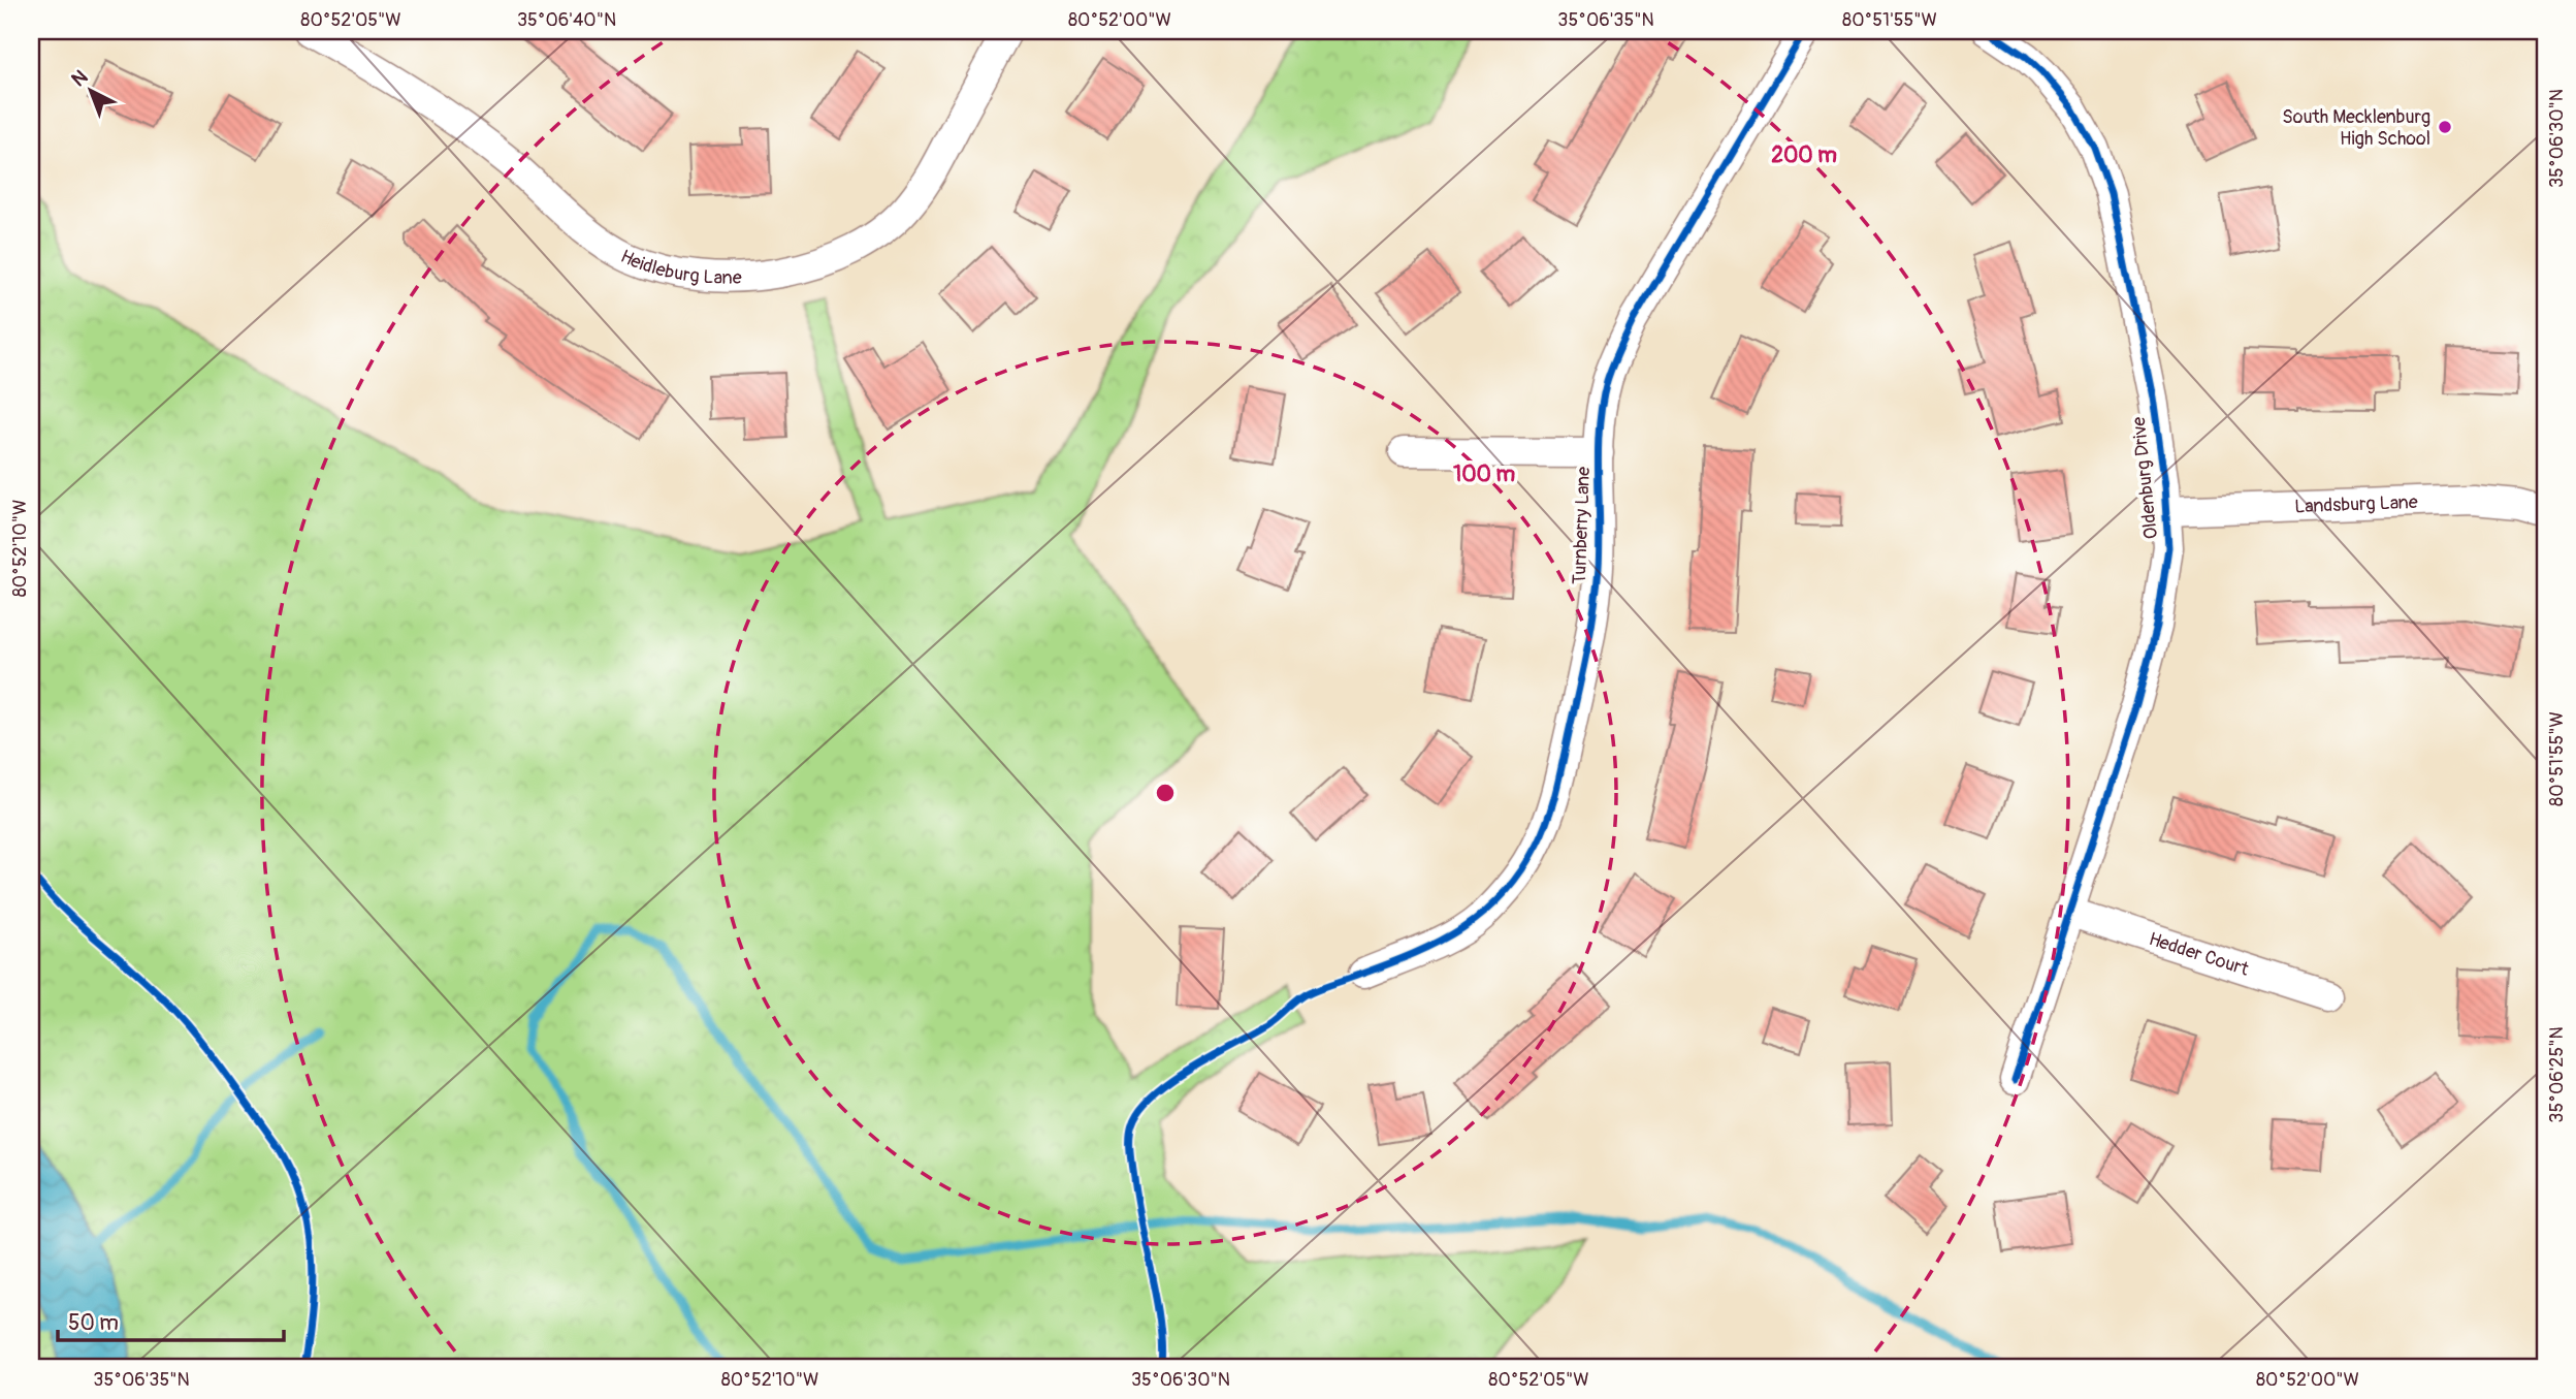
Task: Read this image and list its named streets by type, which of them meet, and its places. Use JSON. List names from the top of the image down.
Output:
{
  "streets": {
    "street": [
      "Heidleburg Lane",
      "Oldenburg Drive",
      "Landsburg Lane",
      "Turnberry Lane",
      "Hedder Court"
    ]
  },
  "crossings": [
    ["Oldenburg Drive", "Landsburg Lane"],
    ["Oldenburg Drive", "Hedder Court"]
  ],
  "places": ["South Mecklenburg High School"],
  "scale_bar": "50 m",
  "north": "top left",
  "coordinates": [
    "80°52'05\"W",
    "35°06'40\"N",
    "80°52'00\"W",
    "35°06'35\"N",
    "80°51'55\"W",
    "35°06'30\"N",
    "80°52'10\"W",
    "35°06'25\"N"
  ],
  "rings": ["200 m", "100 m"]
}
